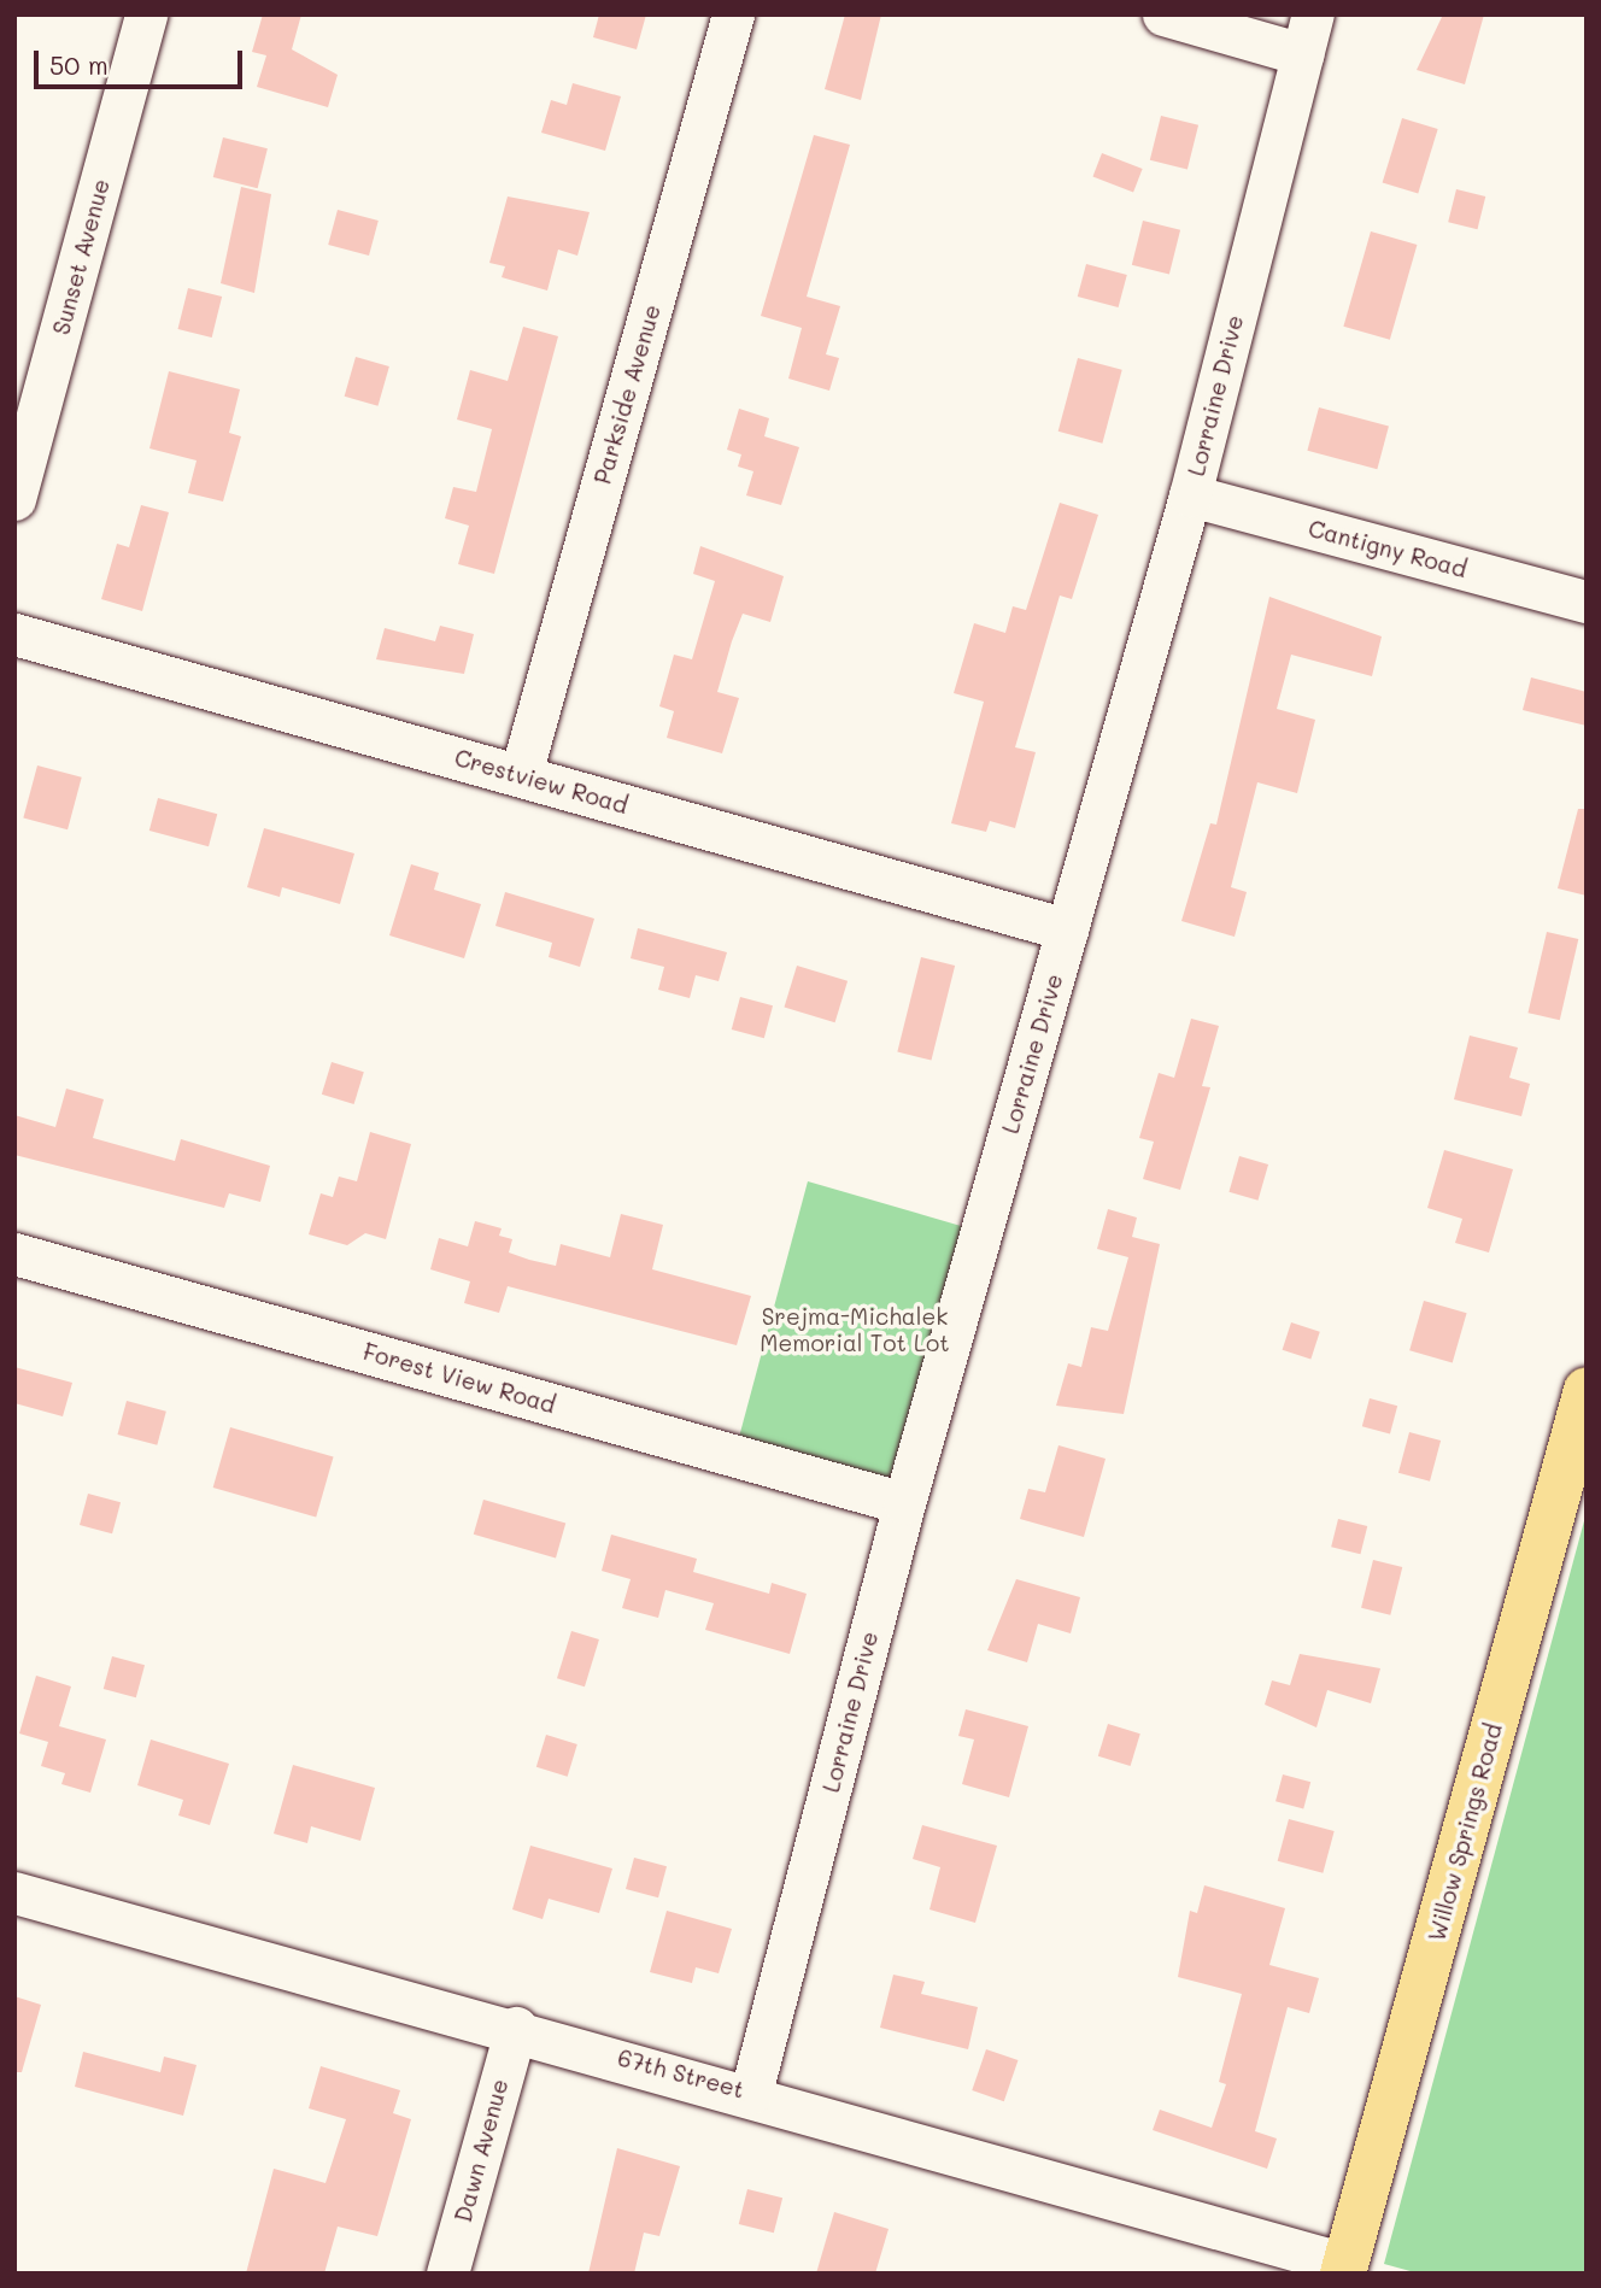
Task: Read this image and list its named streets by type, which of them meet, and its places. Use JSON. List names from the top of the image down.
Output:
{
  "streets": {
    "main road": ["Willow Springs Road"],
    "street": [
      "Sunset Avenue",
      "Parkside Avenue",
      "Lorraine Drive",
      "Cantigny Road",
      "Crestview Road",
      "Forest View Road",
      "67th Street",
      "Dawn Avenue"
    ]
  },
  "crossings": [
    ["Parkside Avenue", "Crestview Road"],
    ["Lorraine Drive", "Cantigny Road"],
    ["Lorraine Drive", "Crestview Road"],
    ["Lorraine Drive", "Forest View Road"],
    ["Lorraine Drive", "67th Street"],
    ["Willow Springs Road", "67th Street"],
    ["67th Street", "Dawn Avenue"]
  ],
  "parks": ["Srejma-Michalek Memorial Tot Lot"],
  "scale_bar": "50 m"
}
